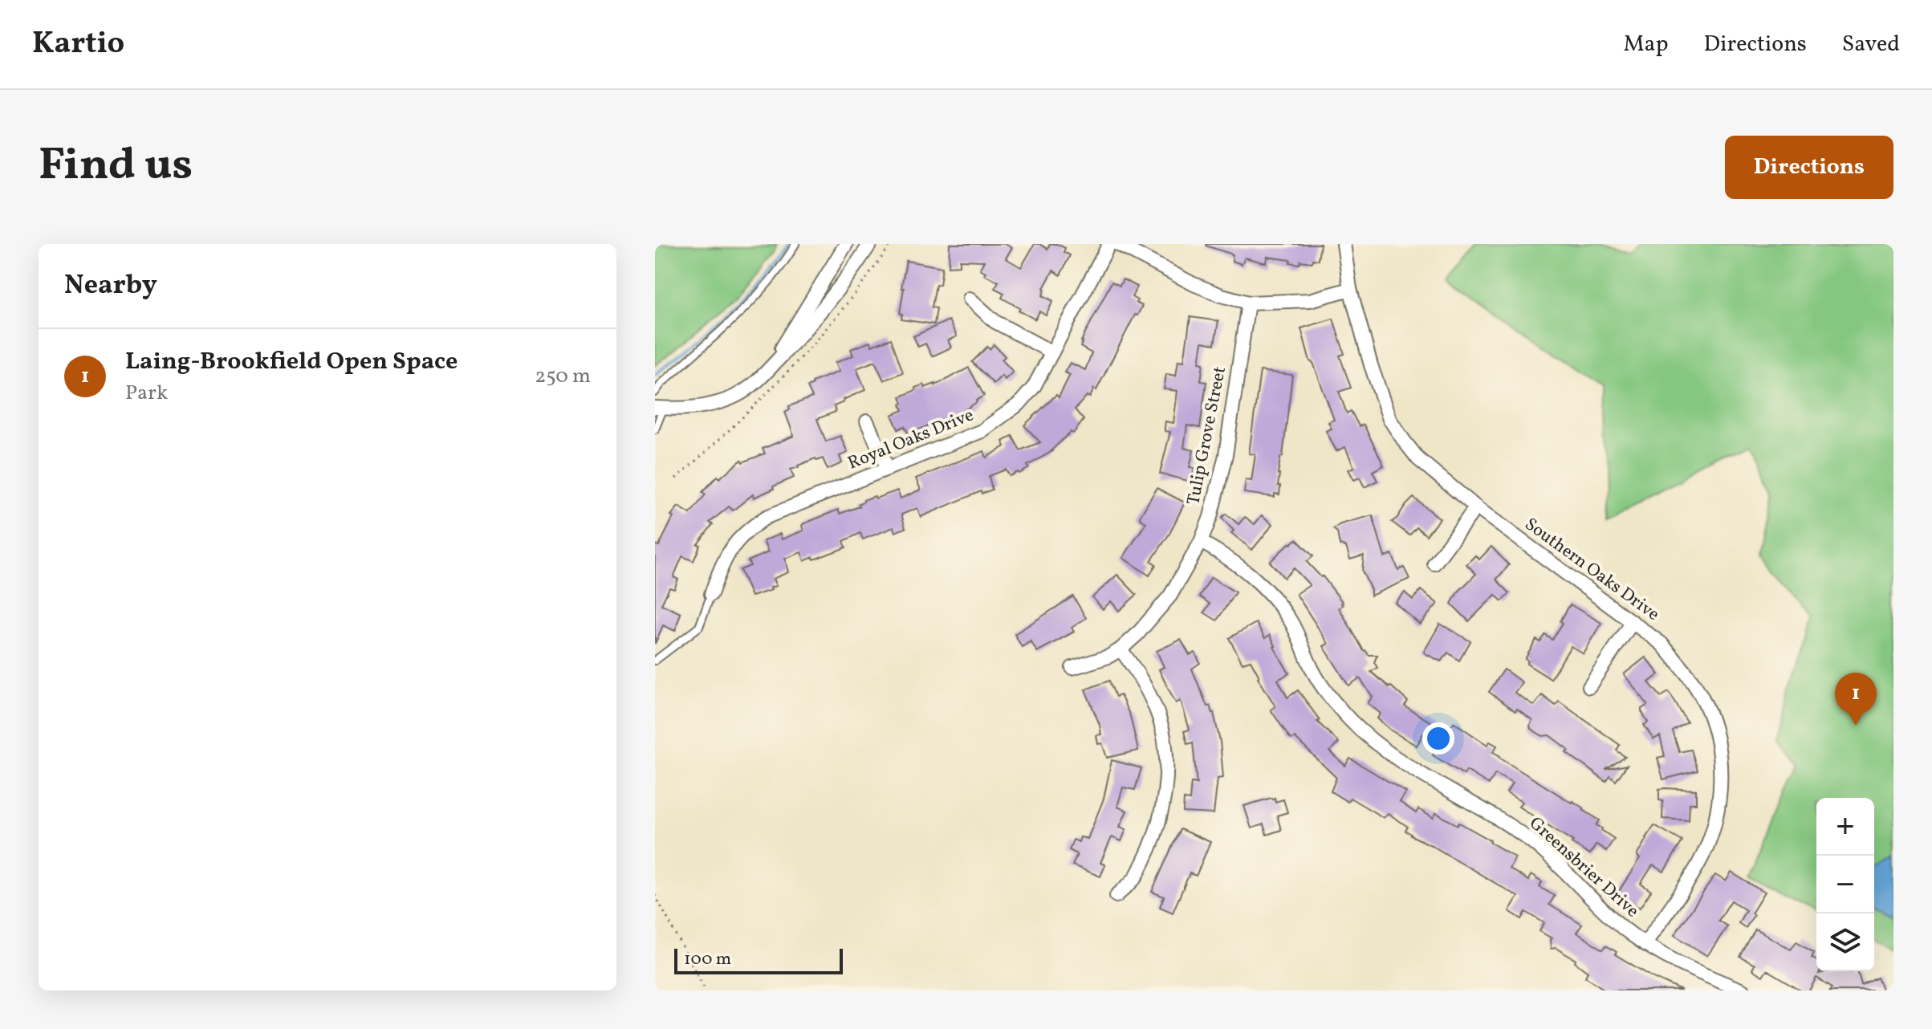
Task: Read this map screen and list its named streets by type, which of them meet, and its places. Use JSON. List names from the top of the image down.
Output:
{
  "streets": {
    "street": [
      "Tulip Grove Street",
      "Royal Oaks Drive",
      "Southern Oaks Drive",
      "Greensbrier Drive"
    ]
  },
  "crossings": [
    ["Tulip Grove Street", "Greensbrier Drive"],
    ["Southern Oaks Drive", "Greensbrier Drive"]
  ],
  "scale_bar": "100 m",
  "page": {
    "header": "Kartio",
    "nav": ["Map", "Directions", "Saved"],
    "title": "Find us",
    "buttons": "Directions",
    "heading": "Nearby",
    "list": [
      {
        "mark": "1",
        "name": "Laing-Brookfield Open Space",
        "note": "Park",
        "value": "250 m"
      }
    ],
    "pins": "1",
    "map_buttons": ["+", "−"],
    "scale": "100 m"
  }
}
